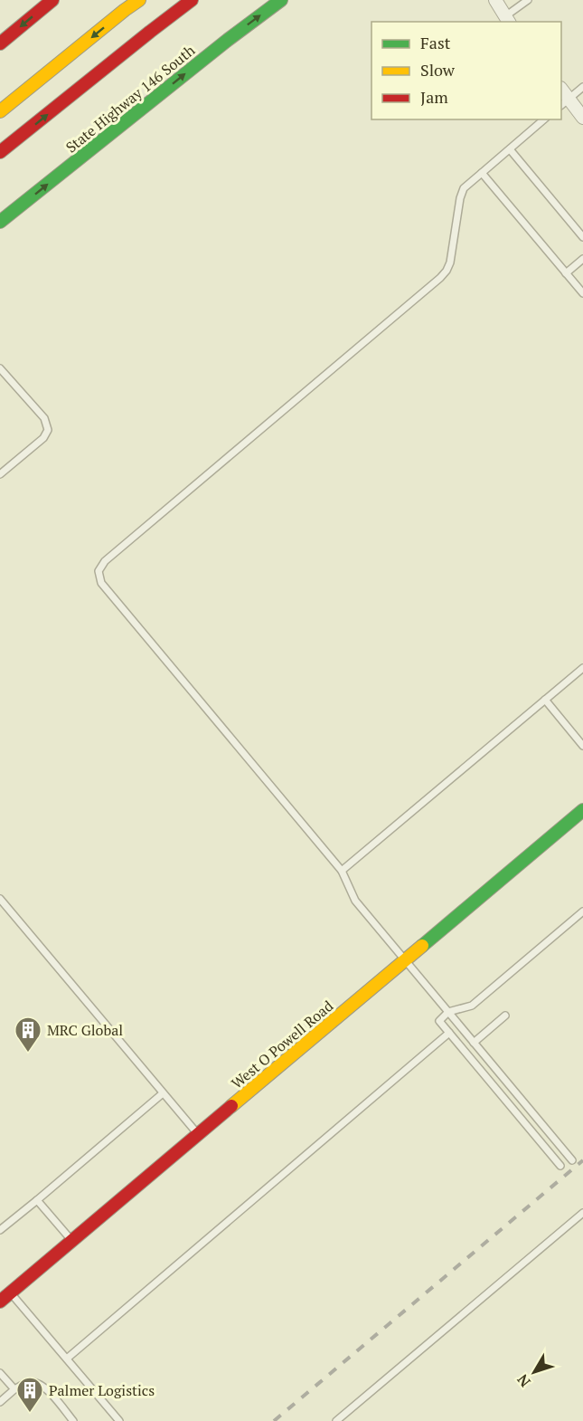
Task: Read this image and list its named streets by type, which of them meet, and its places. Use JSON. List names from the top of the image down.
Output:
{
  "streets": {
    "main road": ["State Highway 146 South", "West O Powell Road"]
  },
  "places": {
    "building": ["MRC Global", "Palmer Logistics"]
  },
  "legend": ["Fast", "Slow", "Jam"],
  "north": "bottom left"
}
